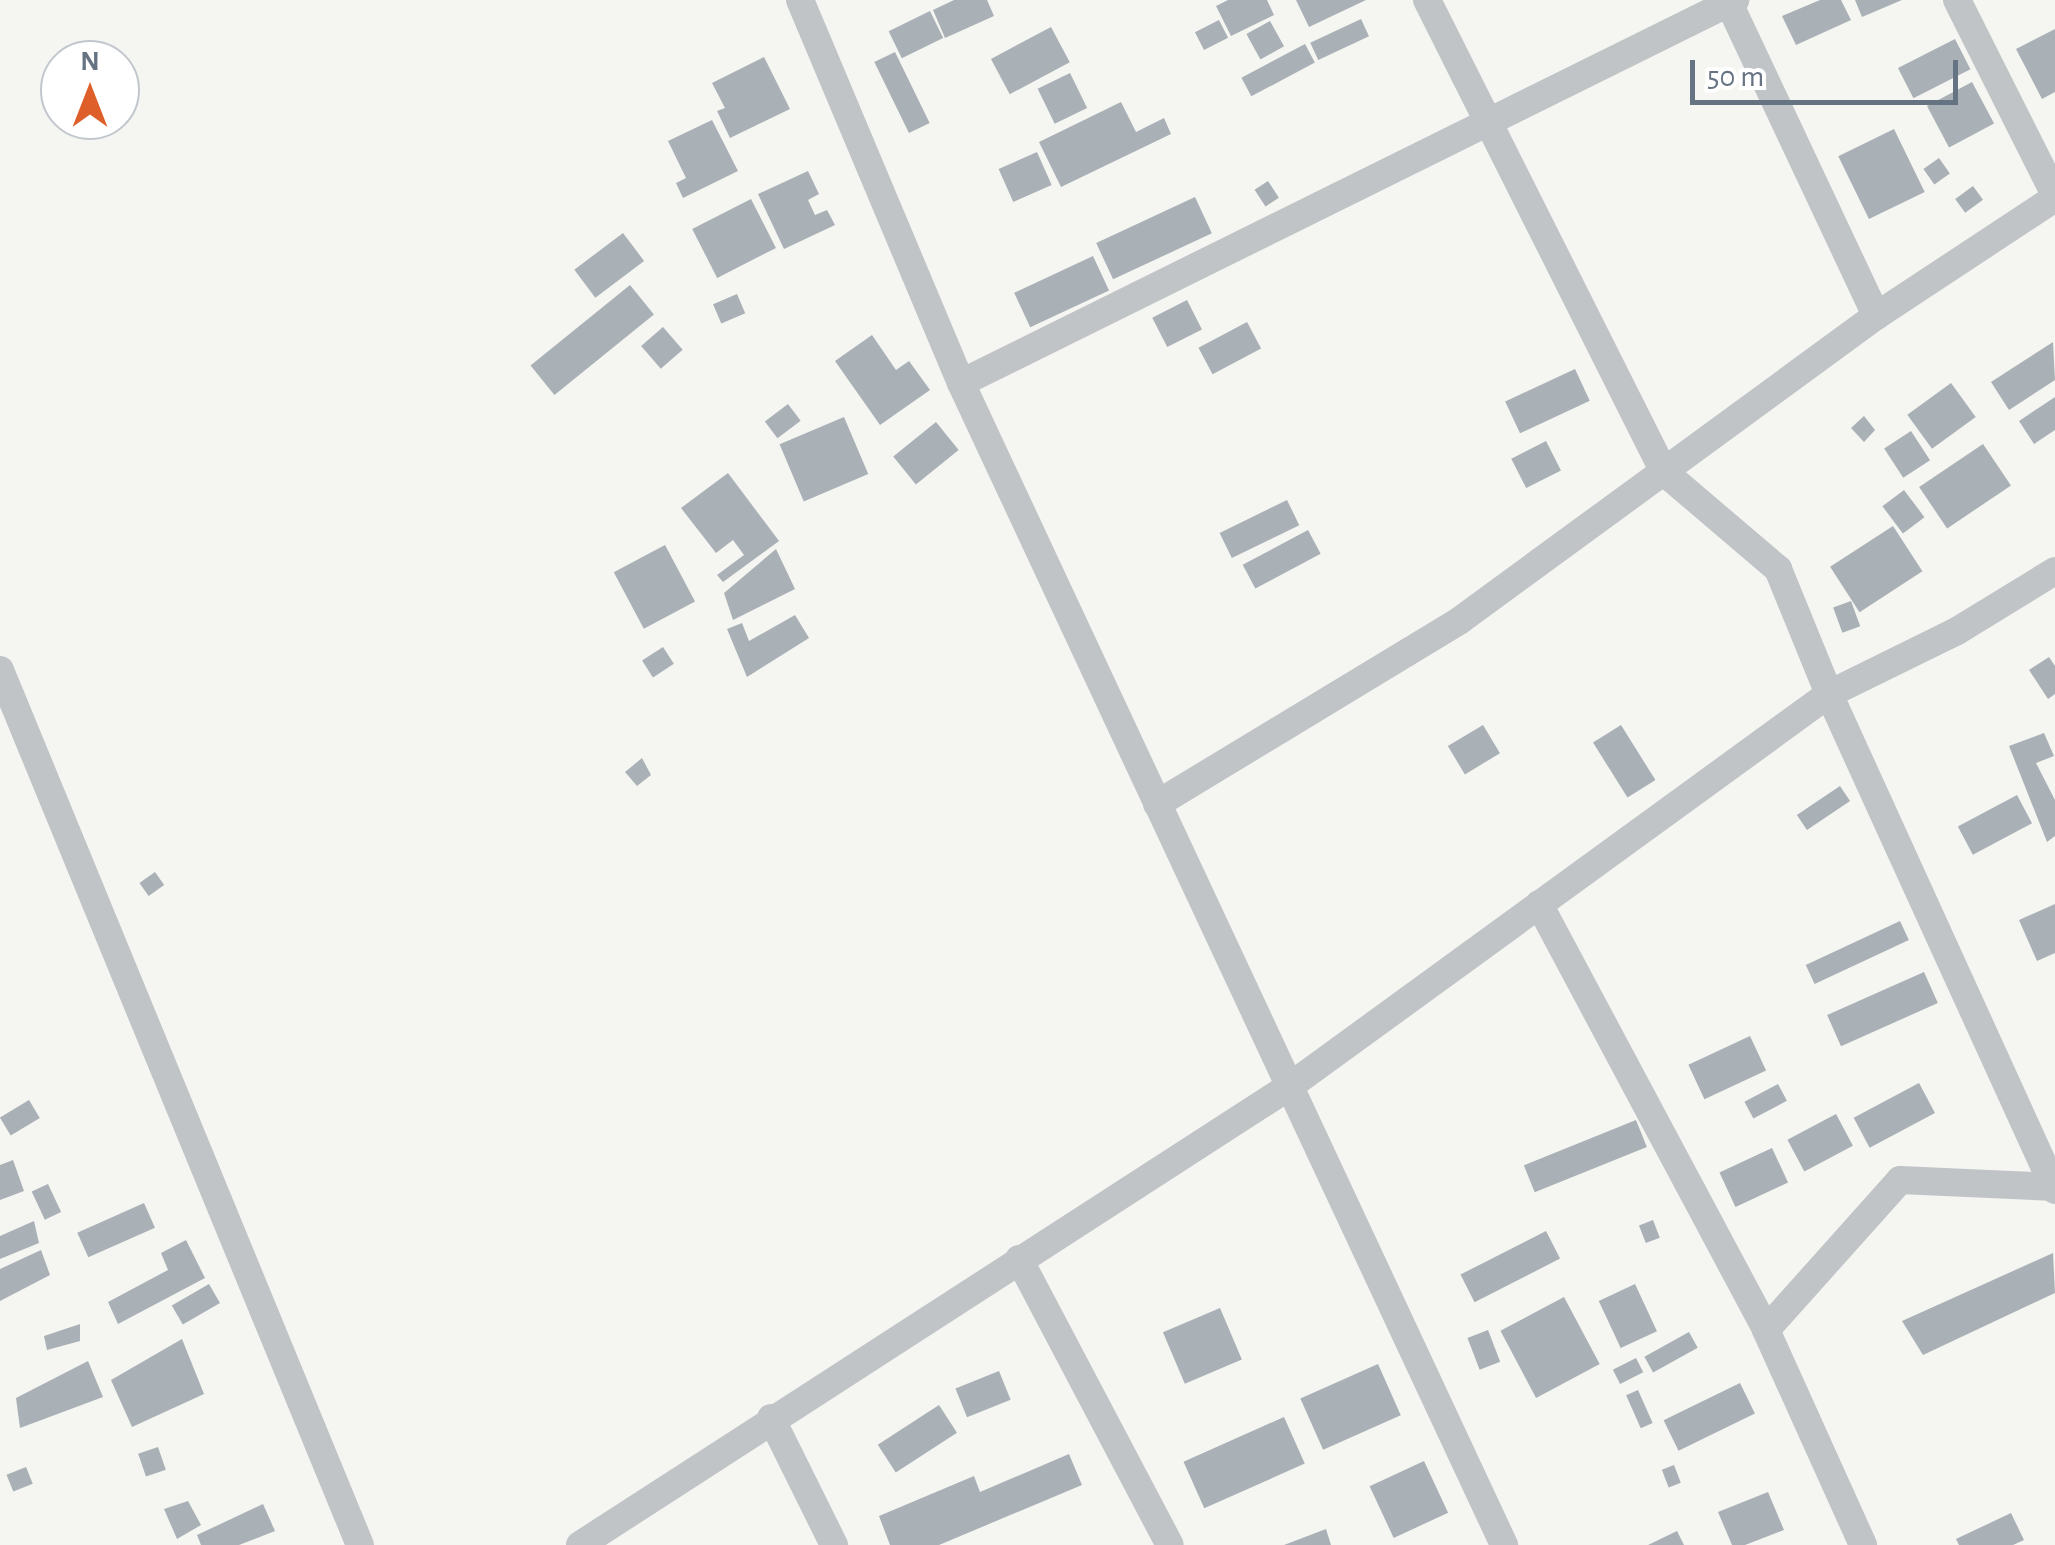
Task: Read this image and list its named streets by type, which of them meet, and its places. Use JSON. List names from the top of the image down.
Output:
{
  "scale_bar": "50 m",
  "north": "top"
}
